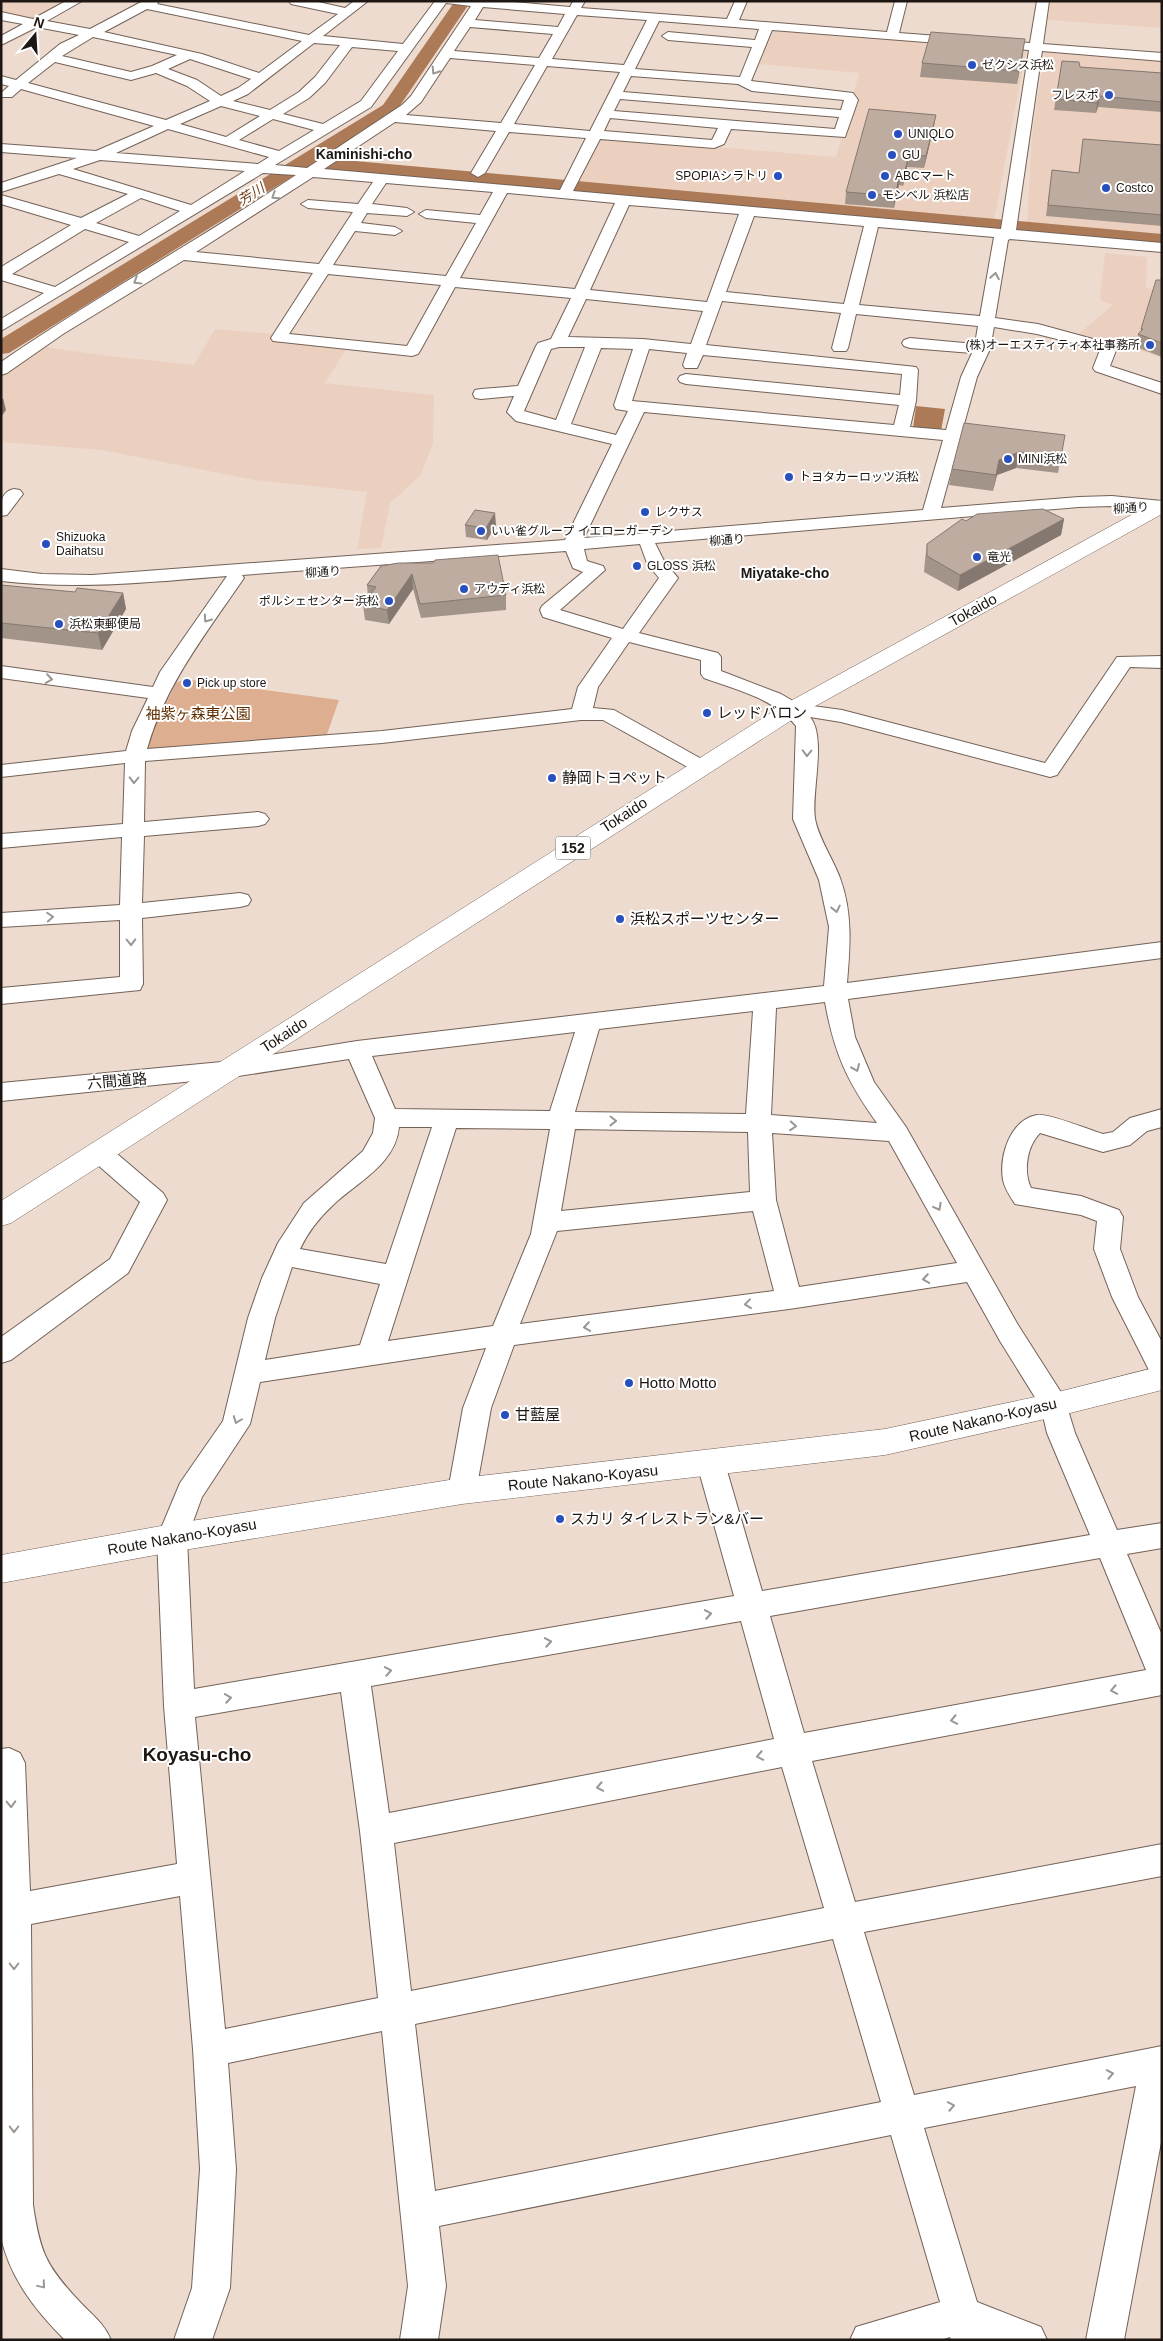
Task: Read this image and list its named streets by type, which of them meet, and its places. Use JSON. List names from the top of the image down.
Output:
{
  "streets": {
    "main road": ["Tokaido", "152", "Route Nakano-Koyasu"],
    "street": ["柳通り", "六間道路"]
  },
  "crossings": [
    ["柳通り", "Tokaido"],
    ["Tokaido", "六間道路"]
  ],
  "districts": ["Kaminishi-cho", "Miyatake-cho", "Koyasu-cho"],
  "water": ["芳川"],
  "parks": ["袖紫ヶ森東公園"],
  "places": [
    "ゼクシス浜松",
    "フレスポ",
    "UNIQLO",
    "GU",
    "SPOPIAシラトリ",
    "ABCマート",
    "Costco",
    "モンベル 浜松店",
    "(株)オーエスティティ本社事務所",
    "MINI浜松",
    "トヨタカーロッツ浜松",
    "レクサス",
    "いい雀グループ イエローガーデン",
    "Shizuoka Daihatsu",
    "竜光",
    "GLOSS 浜松",
    "アウディ浜松",
    "ポルシェセンター浜松",
    "浜松東郵便局",
    "Pick up store",
    "レッドバロン",
    "静岡トヨペット",
    "浜松スポーツセンター",
    "Hotto Motto",
    "甘藍屋",
    "スカリ タイレストラン&バー"
  ],
  "north": "top"
}
